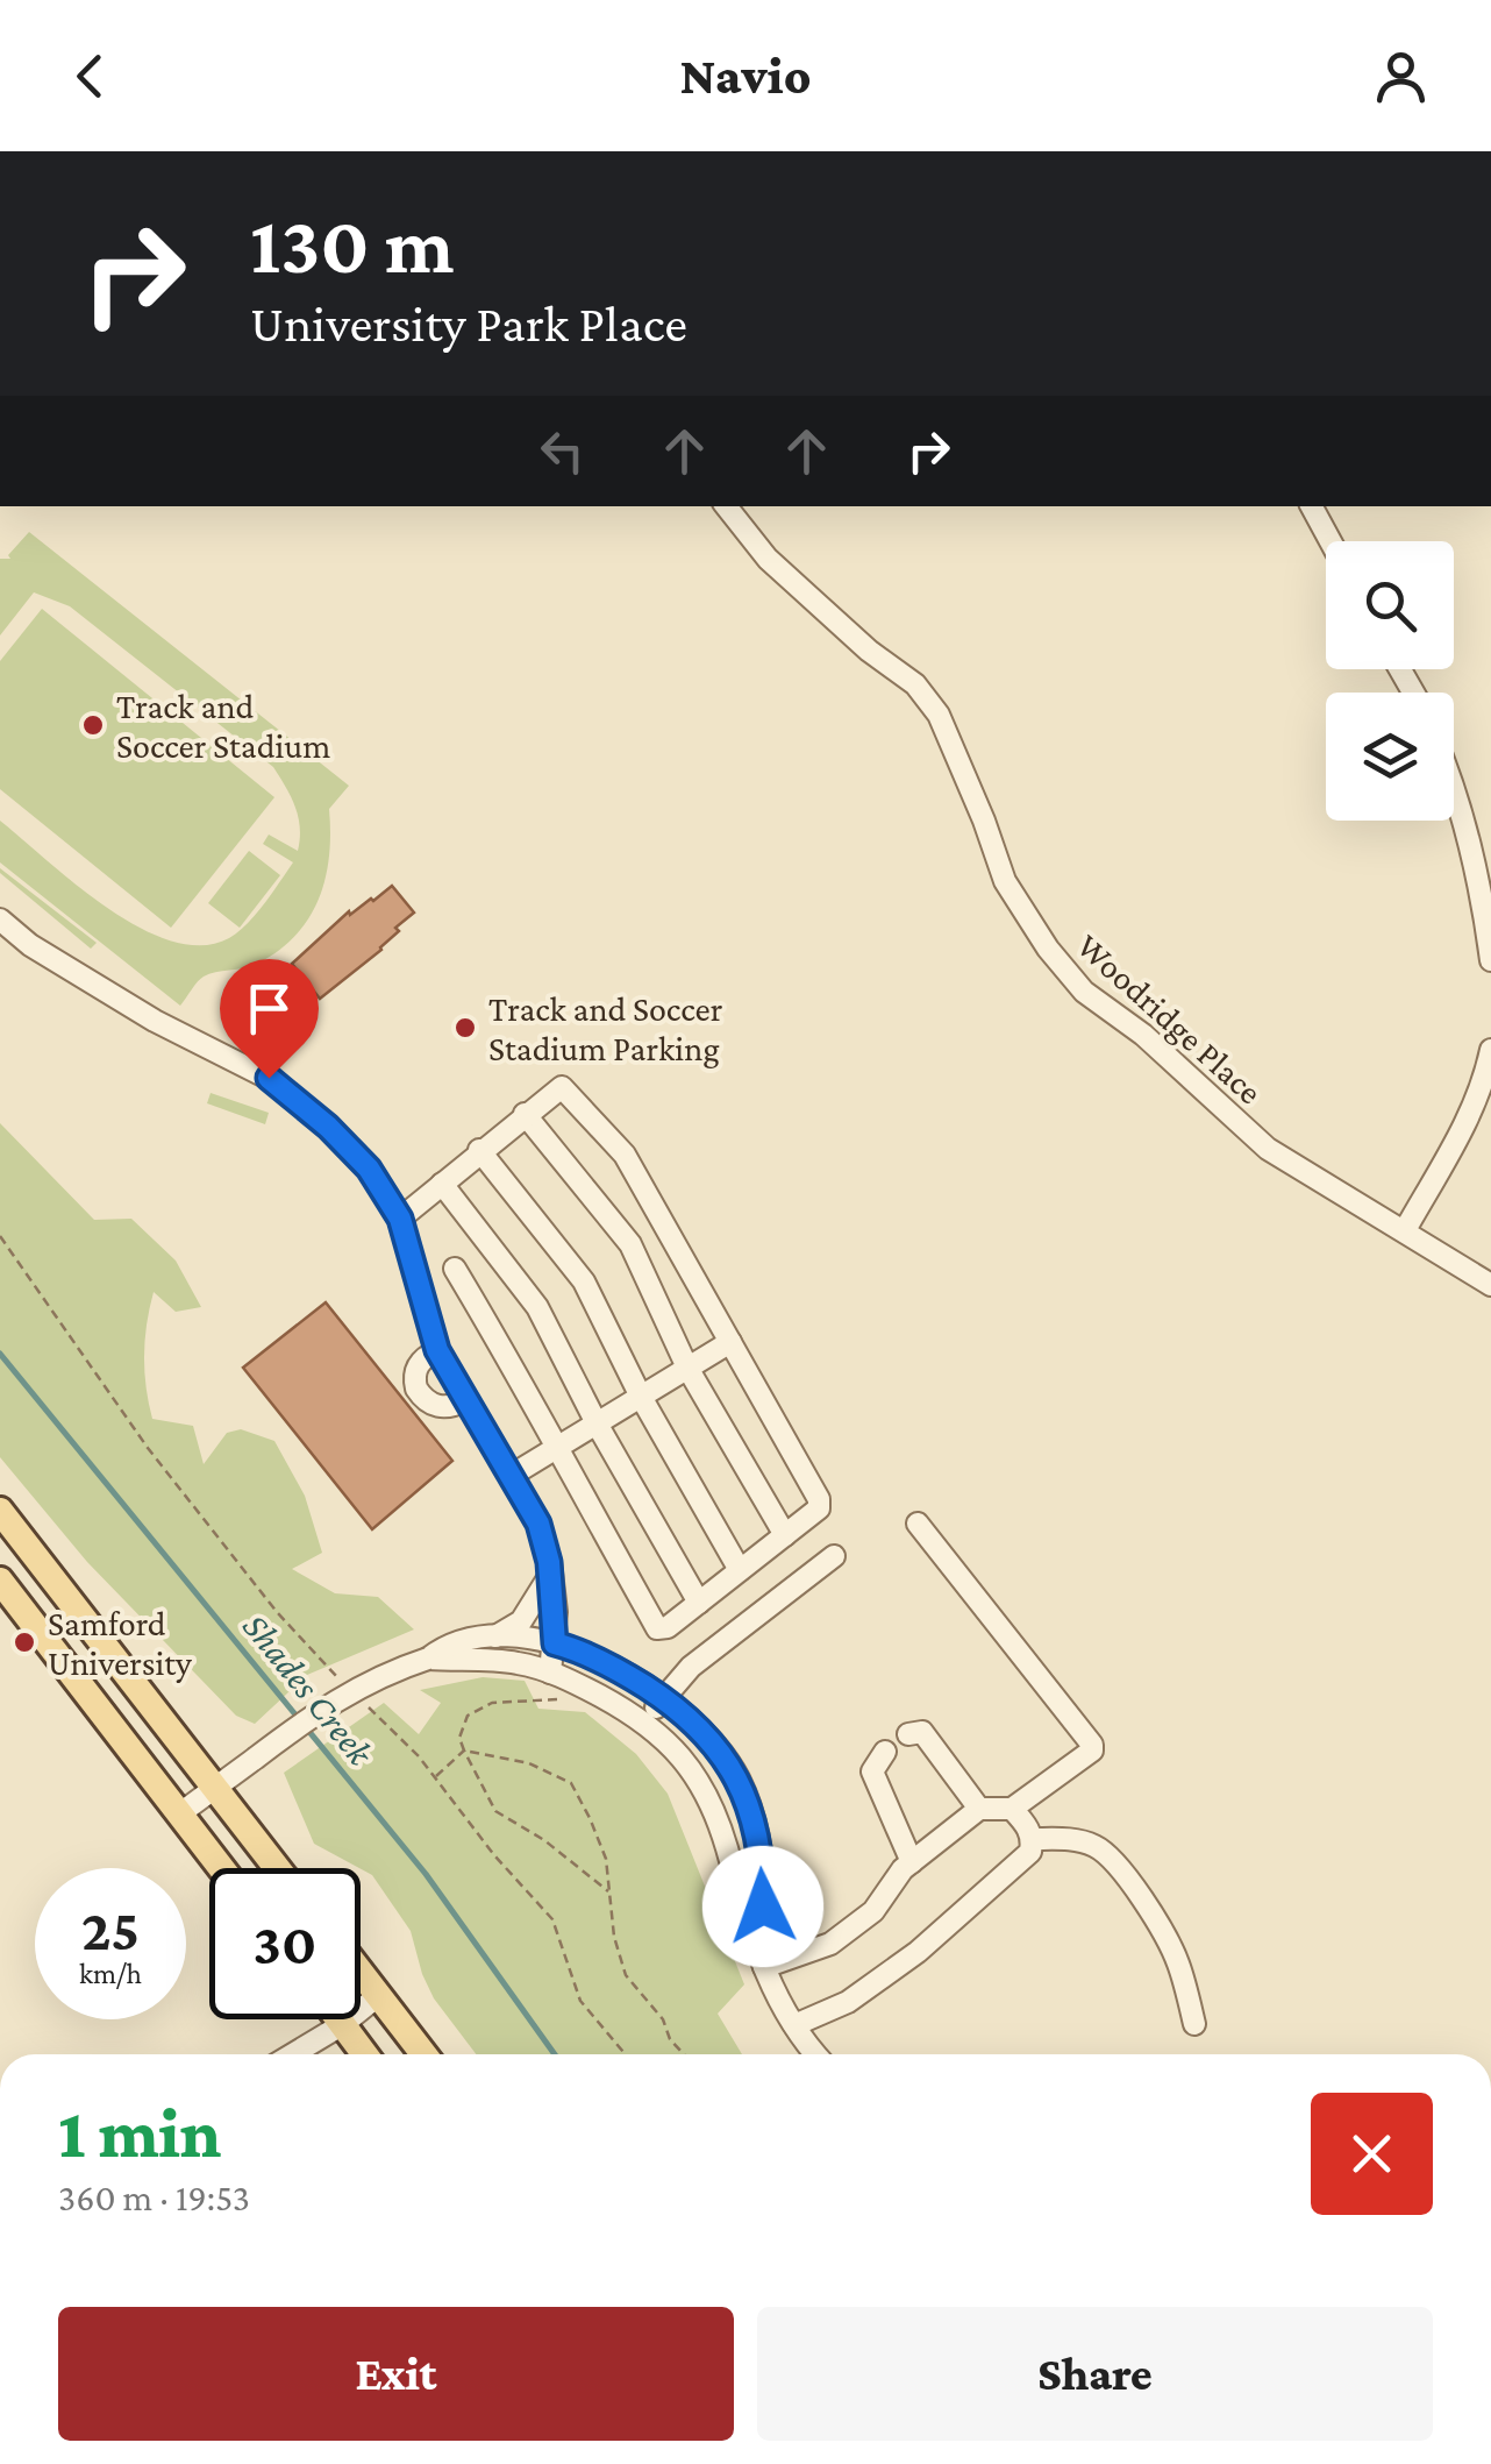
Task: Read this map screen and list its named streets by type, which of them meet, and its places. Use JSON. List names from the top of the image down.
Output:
{
  "streets": {
    "street": ["Woodridge Place"]
  },
  "water": ["Shades Creek"],
  "places": ["Track and Soccer Stadium", "Track and Soccer Stadium Parking", "Samford University"],
  "page": {
    "header": "Navio",
    "turn": ["130 m", "University Park Place"],
    "speed": "25 km/h",
    "limit": "30",
    "heading": ["1 min", "360 m · 19:53"],
    "buttons": ["Exit", "Share"]
  }
}
